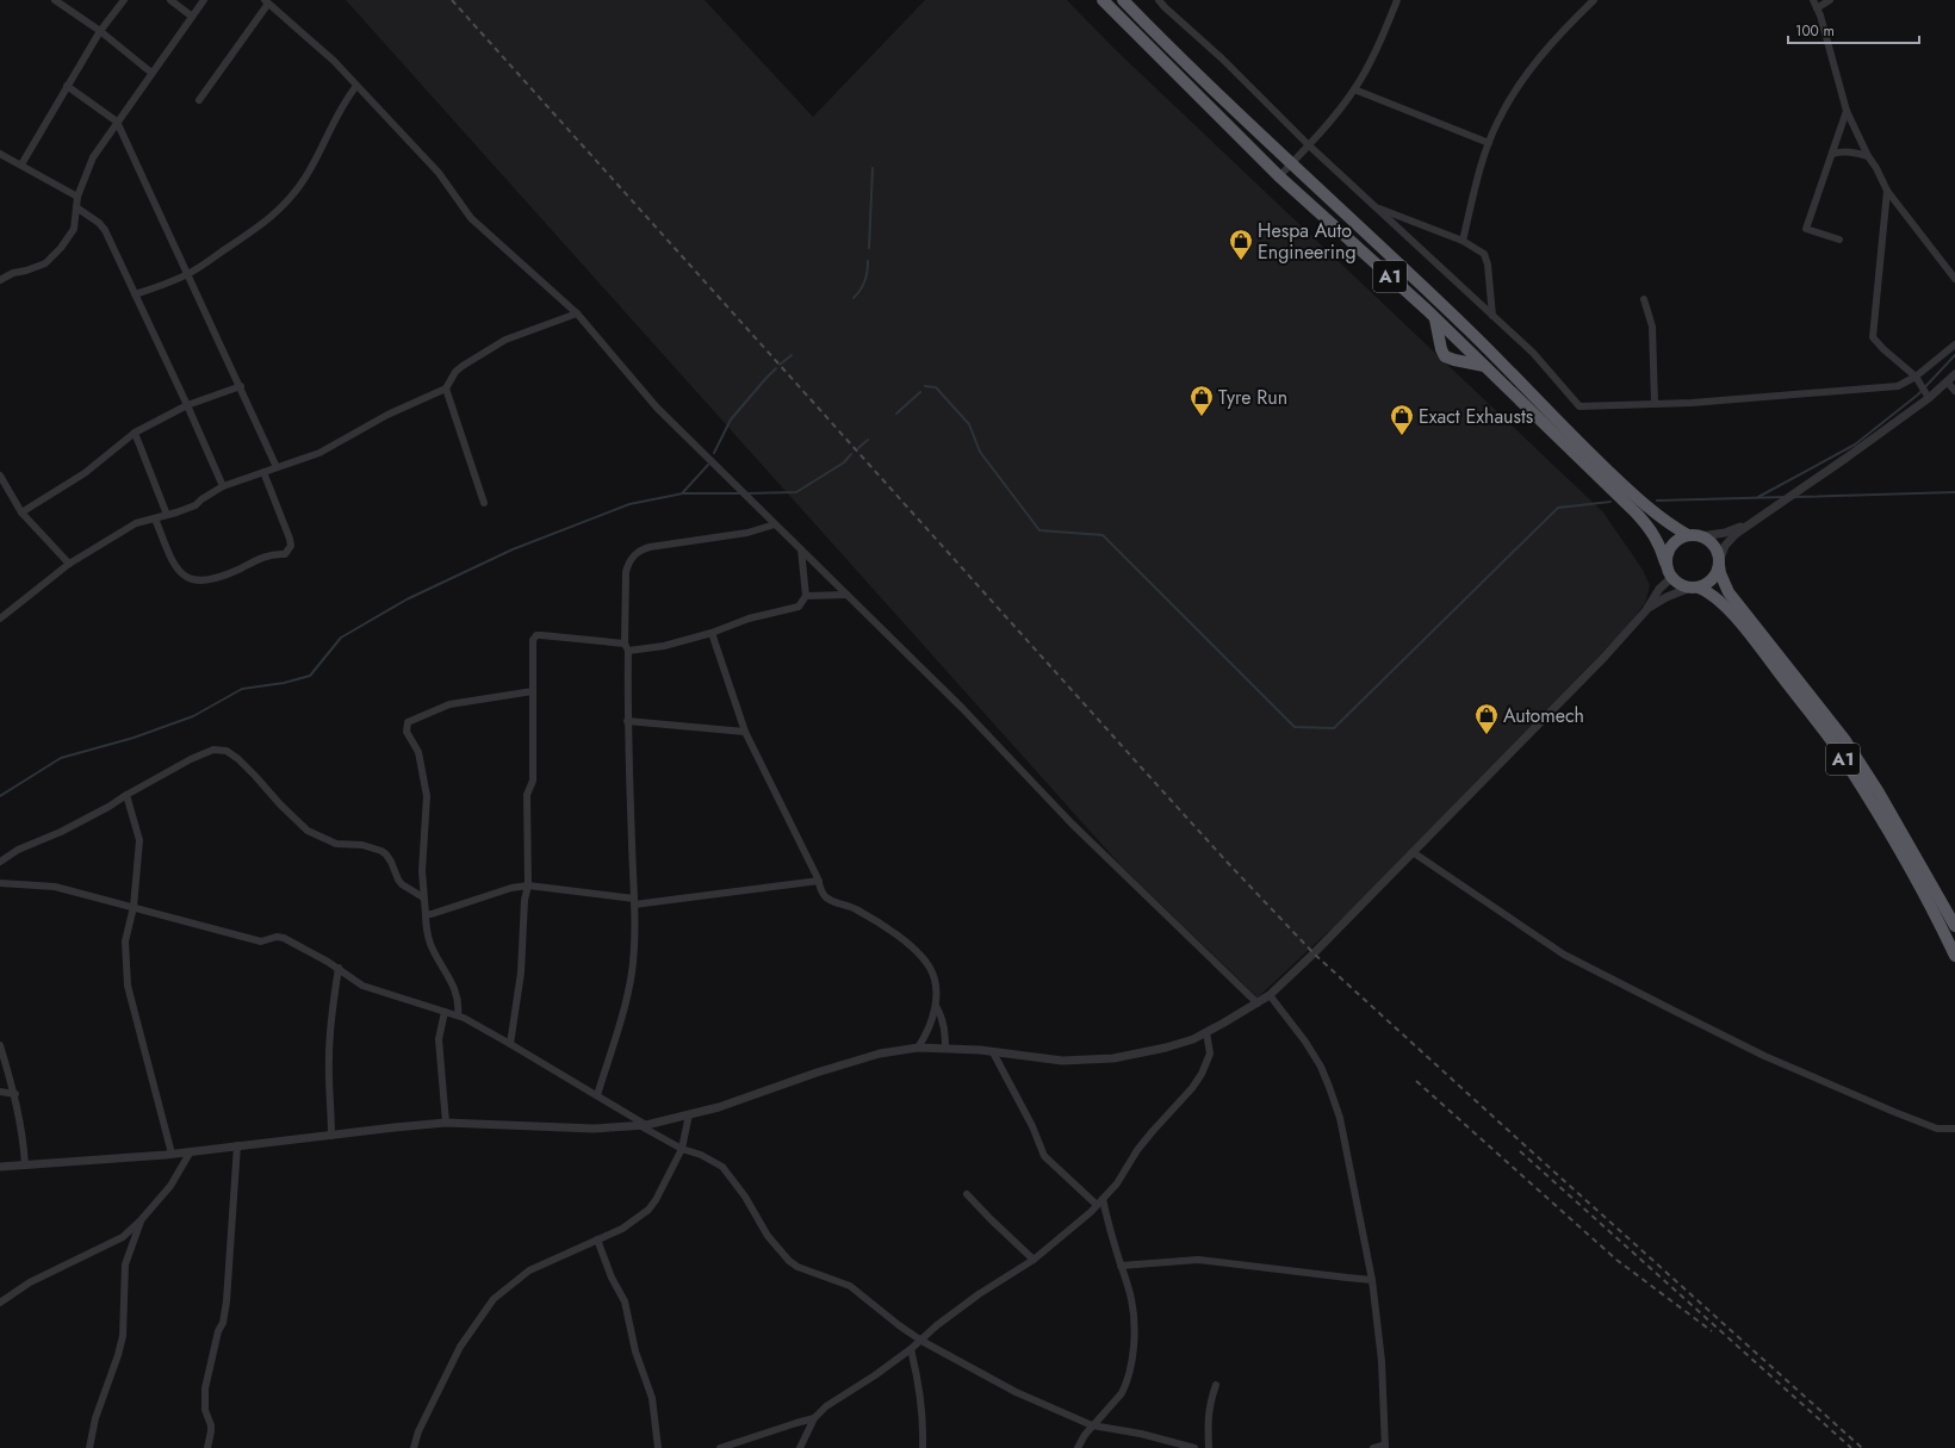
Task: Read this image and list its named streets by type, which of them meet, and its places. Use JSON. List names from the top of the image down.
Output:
{
  "streets": {
    "highway": ["A1"]
  },
  "places": {
    "shop": [
      "Hespa Auto Engineering",
      "Tyre Run",
      "Exact Exhausts",
      "Automech"
    ]
  },
  "scale_bar": "100 m"
}
